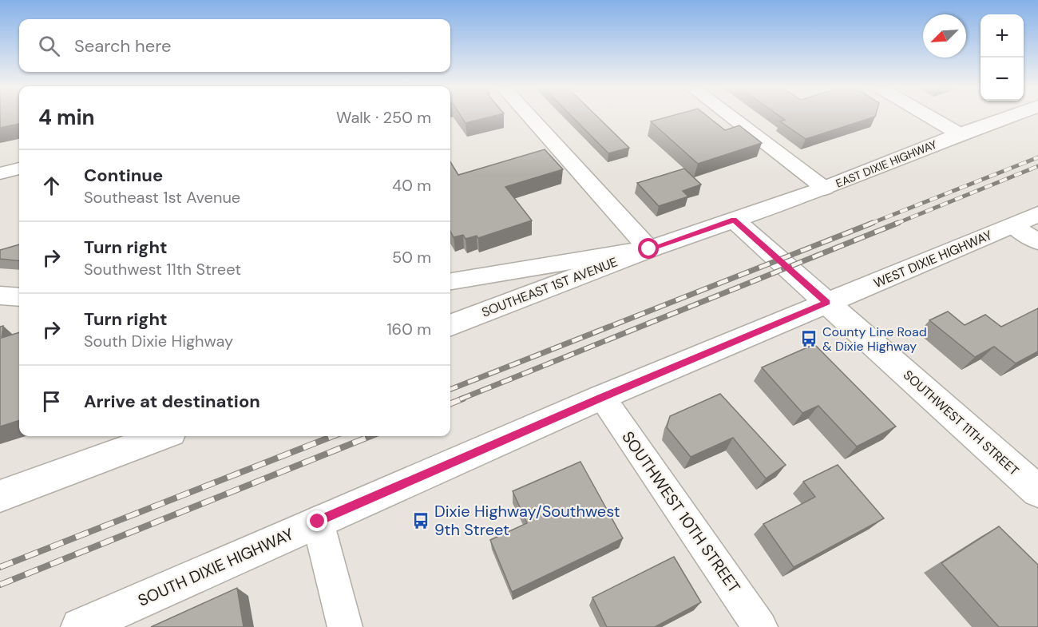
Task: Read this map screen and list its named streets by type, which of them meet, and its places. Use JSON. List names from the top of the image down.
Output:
{
  "streets": {
    "main road": [
      "EAST DIXIE HIGHWAY",
      "WEST DIXIE HIGHWAY",
      "SOUTHEAST 1ST AVENUE",
      "SOUTHWEST 11TH STREET",
      "SOUTH DIXIE HIGHWAY"
    ],
    "street": ["SOUTHWEST 10TH STREET"]
  },
  "crossings": [
    ["EAST DIXIE HIGHWAY", "SOUTHEAST 1ST AVENUE"],
    ["EAST DIXIE HIGHWAY", "SOUTHWEST 11TH STREET"],
    ["WEST DIXIE HIGHWAY", "SOUTHWEST 11TH STREET"],
    ["WEST DIXIE HIGHWAY", "SOUTH DIXIE HIGHWAY"],
    ["SOUTHEAST 1ST AVENUE", "SOUTHWEST 11TH STREET"],
    ["SOUTHWEST 11TH STREET", "SOUTH DIXIE HIGHWAY"],
    ["SOUTHWEST 10TH STREET", "SOUTH DIXIE HIGHWAY"]
  ],
  "places": {
    "bus stop": ["County Line Road & Dixie Highway", "Dixie Highway/Southwest 9th Street"]
  },
  "north": "bottom left",
  "page": {
    "map_buttons": ["+", "−"],
    "search": "Search here",
    "heading": ["4 min", "Walk · 250 m"],
    "list": [
      ["Continue", "Southeast 1st Avenue", "40 m"],
      ["Turn right", "Southwest 11th Street", "50 m"],
      ["Turn right", "South Dixie Highway", "160 m"],
      "Arrive at destination"
    ]
  }
}
